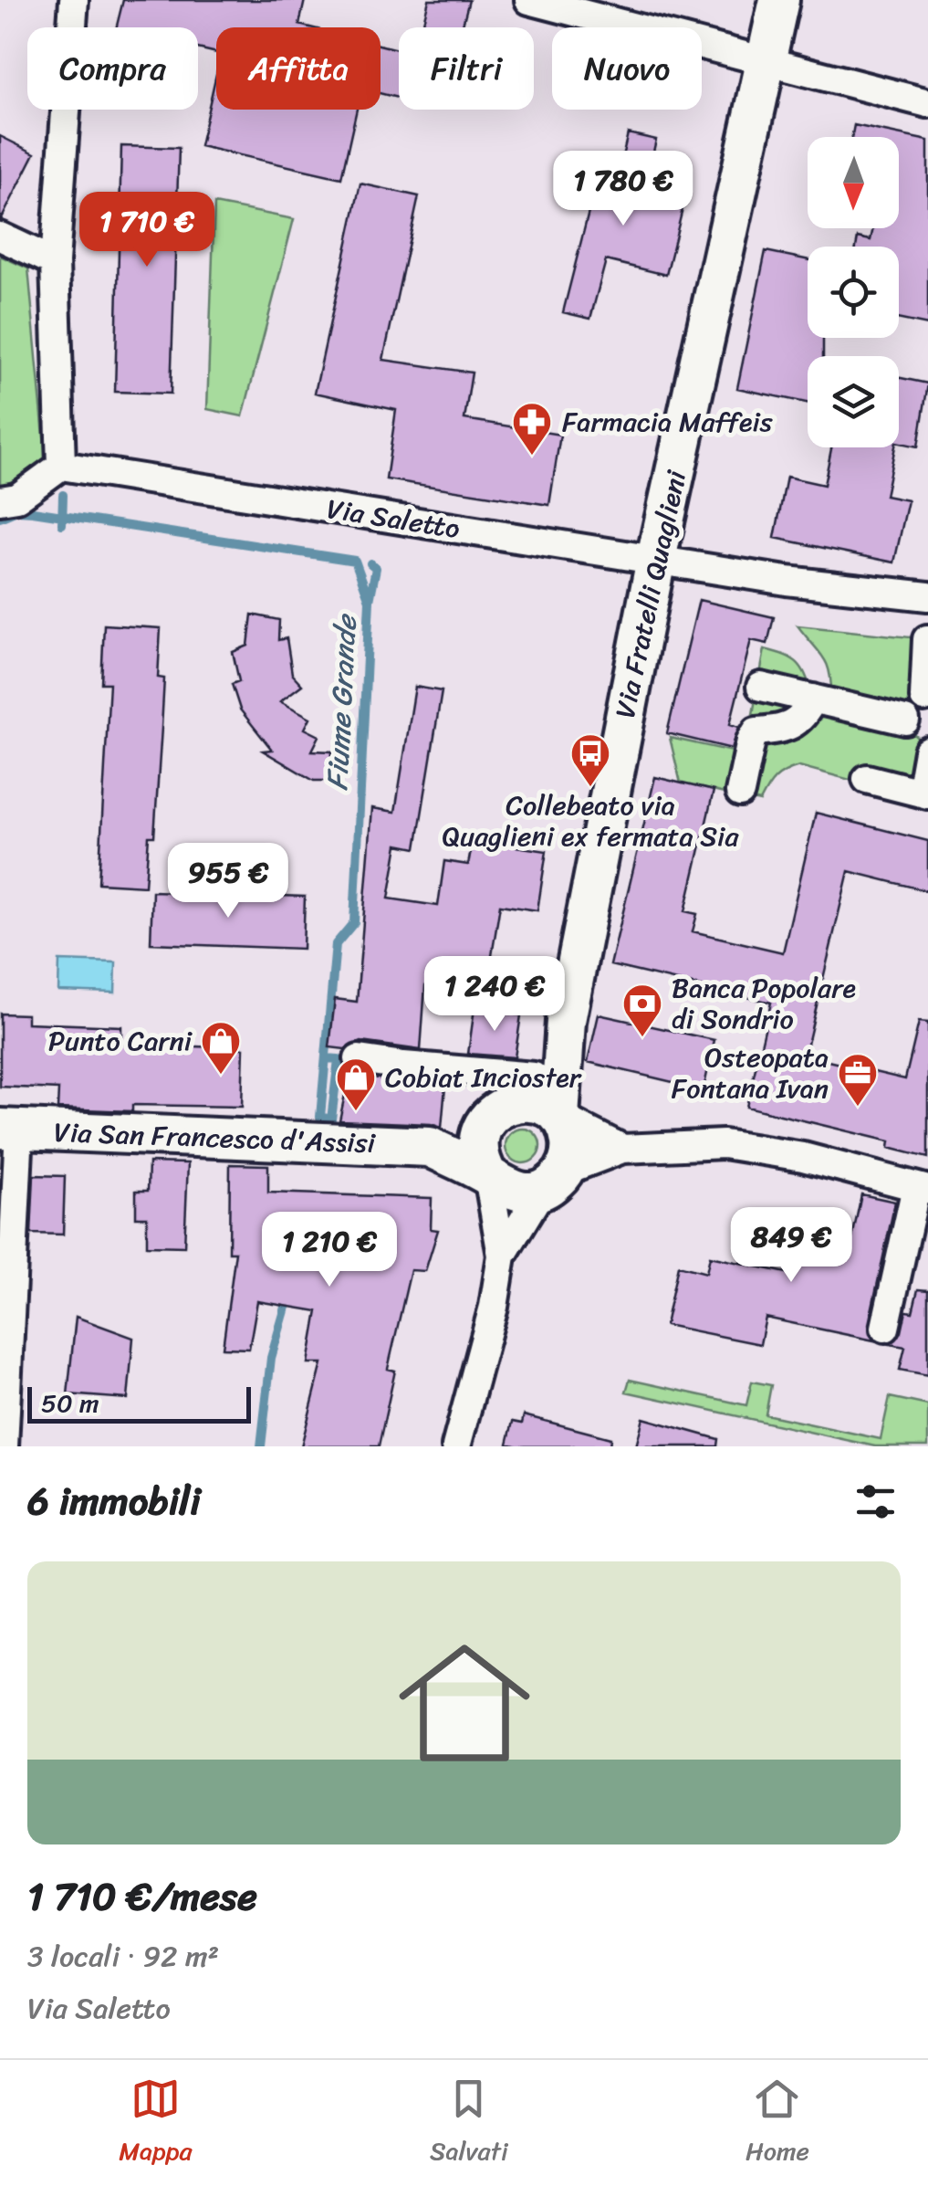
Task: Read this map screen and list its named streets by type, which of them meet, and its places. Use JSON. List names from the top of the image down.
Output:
{
  "streets": {
    "street": ["Via Saletto", "Via Fratelli Quaglieni", "Via San Francesco d'Assisi"]
  },
  "crossings": [
    ["Via Saletto", "Via Fratelli Quaglieni"],
    ["Via Fratelli Quaglieni", "Via San Francesco d'Assisi"]
  ],
  "water": ["Fiume Grande"],
  "places": {
    "pharmacy": ["Farmacia Maffeis"],
    "bus stop": ["Collebeato via Quaglieni ex fermata Sia"],
    "bank": ["Banca Popolare di Sondrio"],
    "shop": ["Punto Carni", "Cobiat Incioster"],
    "office": ["Osteopata Fontana Ivan"]
  },
  "scale_bar": "50 m",
  "north": "bottom",
  "page": {
    "chip": [
      "Compra",
      "Affitta",
      "Filtri",
      "Nuovo"
    ],
    "price": [
      "1 780 €",
      "1 710 €",
      "955 €",
      "1 240 €",
      "849 €",
      "1 210 €"
    ],
    "scale": "50 m",
    "heading": "6 immobili",
    "list": [
      {
        "name": "1 710 €/mese",
        "note": "3 locali · 92 m² · Via Saletto"
      }
    ],
    "tabs": ["Mappa", "Salvati", "Home"]
  }
}
